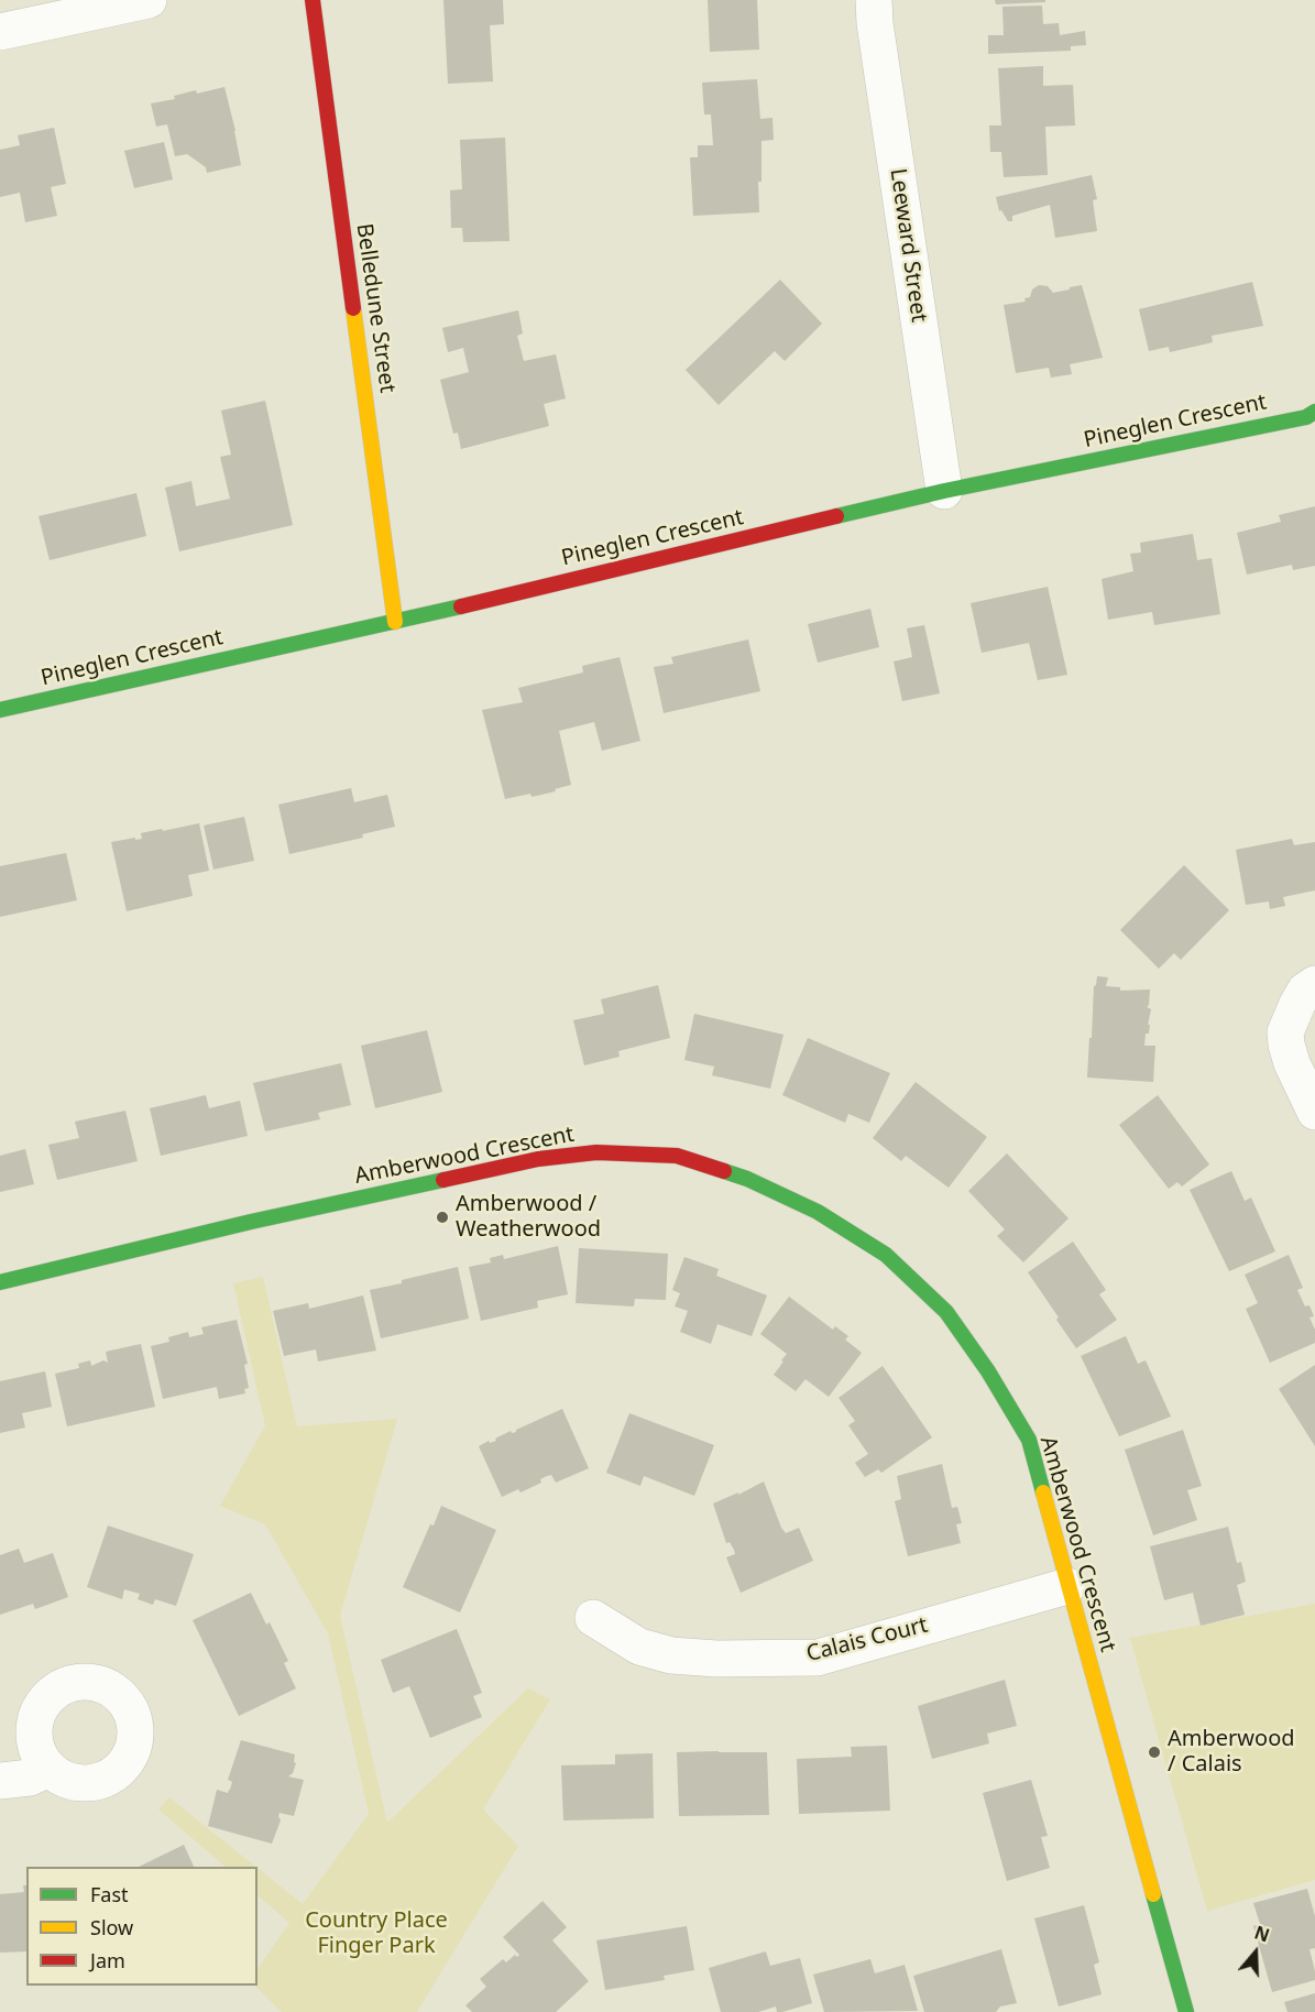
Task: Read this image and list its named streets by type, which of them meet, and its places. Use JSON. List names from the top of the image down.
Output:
{
  "streets": {
    "street": [
      "Leeward Street",
      "Belledune Street",
      "Pineglen Crescent",
      "Amberwood Crescent",
      "Calais Court"
    ]
  },
  "crossings": [
    ["Leeward Street", "Pineglen Crescent"],
    ["Belledune Street", "Pineglen Crescent"],
    ["Amberwood Crescent", "Calais Court"]
  ],
  "parks": ["Country Place Finger Park"],
  "places": ["Amberwood / Weatherwood", "Amberwood / Calais"],
  "legend": ["Fast", "Slow", "Jam"],
  "north": "top"
}
